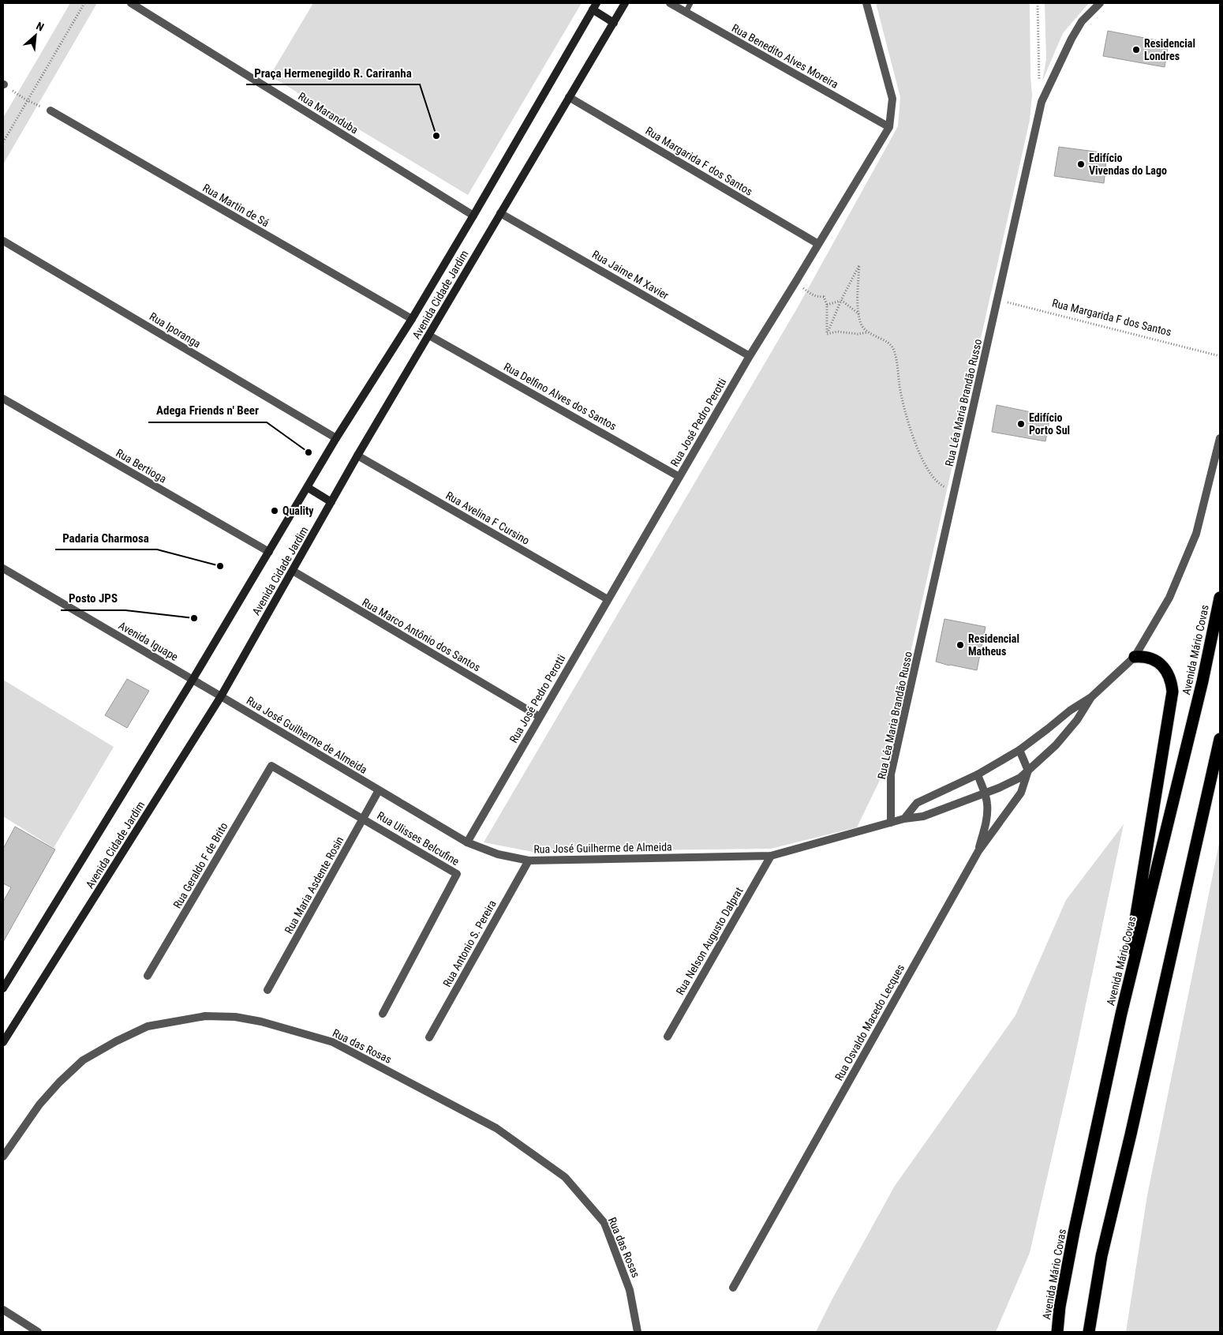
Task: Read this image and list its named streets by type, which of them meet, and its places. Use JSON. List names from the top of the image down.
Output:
{
  "streets": {
    "highway": ["Avenida Mário Covas"],
    "main road": ["Avenida Cidade Jardim"],
    "street": [
      "Rua Benedito Alves Moreira",
      "Rua Maranduba",
      "Rua Margarida F dos Santos",
      "Rua Martin de Sá",
      "Rua Jaime M Xavier",
      "Rua Iporanga",
      "Rua Delfino Alves dos Santos",
      "Rua Léa Maria Brandão Russo",
      "Rua José Pedro Perotti",
      "Rua Bertioga",
      "Rua Avelina F Cursino",
      "Rua Marco Antônio dos Santos",
      "Avenida Iguape",
      "Rua José Guilherme de Almeida",
      "Rua Ulisses Belcufine",
      "Rua Geraldo F de Brito",
      "Rua Maria Asdente Rosin",
      "Rua Nelson Augusto Dalprat",
      "Rua Antonio S. Pereira",
      "Rua Osvaldo Macedo Lecques",
      "Rua das Rosas"
    ]
  },
  "crossings": [
    ["Rua Benedito Alves Moreira", "Rua José Pedro Perotti"],
    ["Rua Maranduba", "Avenida Cidade Jardim"],
    ["Rua Margarida F dos Santos", "Avenida Cidade Jardim"],
    ["Rua Margarida F dos Santos", "Rua Léa Maria Brandão Russo"],
    ["Rua Margarida F dos Santos", "Rua José Pedro Perotti"],
    ["Rua Martin de Sá", "Avenida Cidade Jardim"],
    ["Rua Jaime M Xavier", "Avenida Cidade Jardim"],
    ["Rua Jaime M Xavier", "Rua José Pedro Perotti"],
    ["Avenida Cidade Jardim", "Rua Iporanga"],
    ["Avenida Cidade Jardim", "Rua Delfino Alves dos Santos"],
    ["Avenida Cidade Jardim", "Rua Bertioga"],
    ["Avenida Cidade Jardim", "Rua Avelina F Cursino"],
    ["Avenida Cidade Jardim", "Rua Marco Antônio dos Santos"],
    ["Avenida Cidade Jardim", "Avenida Iguape"],
    ["Avenida Cidade Jardim", "Rua José Guilherme de Almeida"],
    ["Rua Delfino Alves dos Santos", "Rua José Pedro Perotti"],
    ["Rua Léa Maria Brandão Russo", "Rua José Guilherme de Almeida"],
    ["Rua José Pedro Perotti", "Rua Avelina F Cursino"],
    ["Rua José Pedro Perotti", "Rua Marco Antônio dos Santos"],
    ["Rua José Pedro Perotti", "Rua José Guilherme de Almeida"],
    ["Avenida Iguape", "Rua José Guilherme de Almeida"],
    ["Rua José Guilherme de Almeida", "Rua Maria Asdente Rosin"],
    ["Rua José Guilherme de Almeida", "Rua Nelson Augusto Dalprat"],
    ["Rua José Guilherme de Almeida", "Rua Antonio S. Pereira"],
    ["Rua José Guilherme de Almeida", "Rua Osvaldo Macedo Lecques"],
    ["Rua Ulisses Belcufine", "Rua Geraldo F de Brito"],
    ["Rua Ulisses Belcufine", "Rua Maria Asdente Rosin"]
  ],
  "places": [
    "Residencial Londres",
    "Praça Hermenegildo R. Cariranha",
    "Edifício Vivendas do Lago",
    "Edifício Porto Sul",
    "Adega Friends n' Beer",
    "Quality",
    "Padaria Charmosa",
    "Posto JPS",
    "Residencial Matheus"
  ],
  "north": "top right"
}
